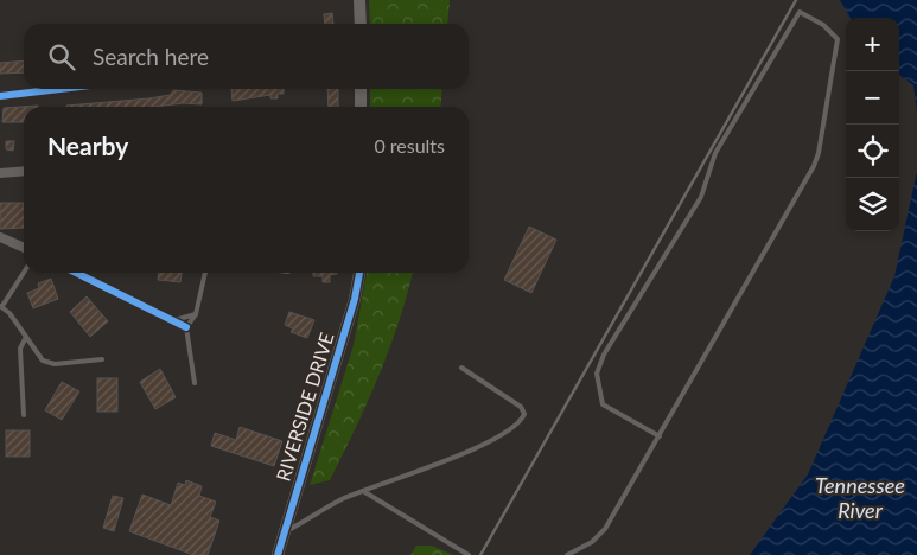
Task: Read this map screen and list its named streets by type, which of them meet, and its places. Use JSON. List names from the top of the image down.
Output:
{
  "streets": {
    "street": ["RIVERSIDE DRIVE"]
  },
  "water": ["Tennessee River"],
  "page": {
    "map_buttons": ["+", "−"],
    "search": "Search here",
    "heading": ["Nearby", "0 results"]
  }
}
